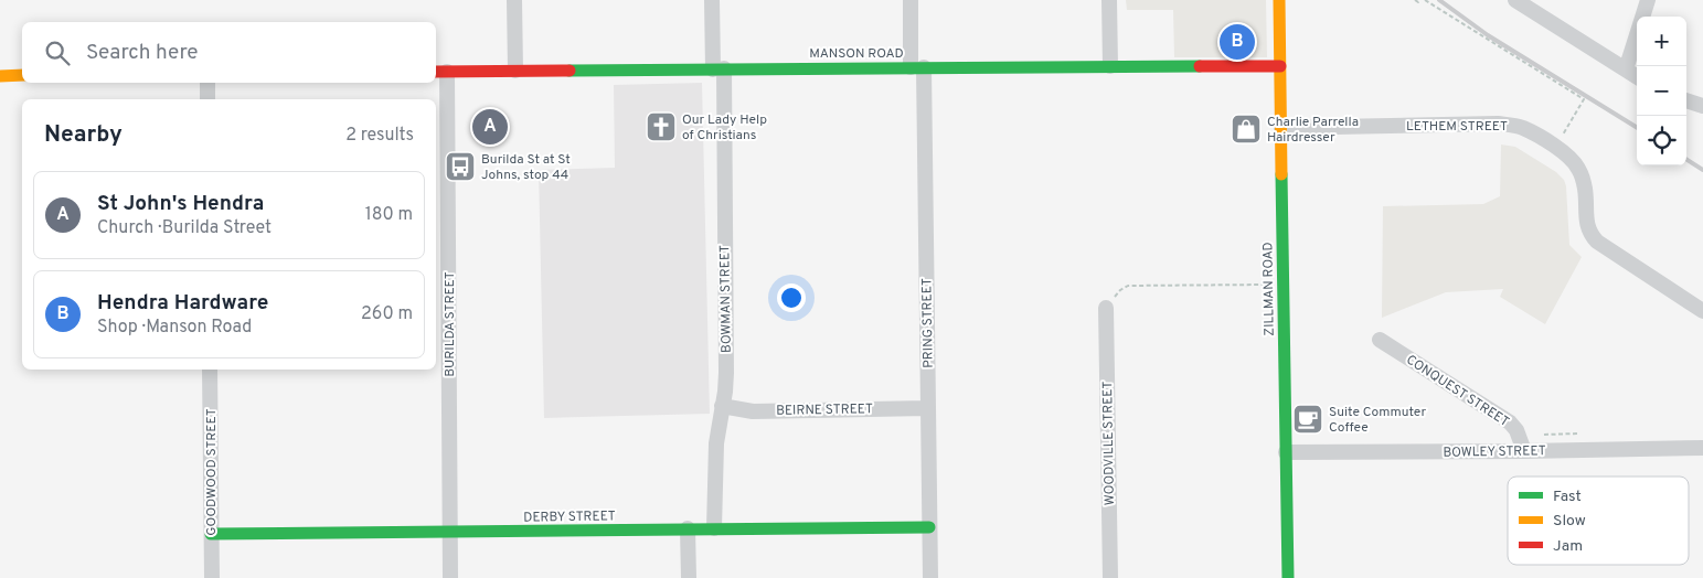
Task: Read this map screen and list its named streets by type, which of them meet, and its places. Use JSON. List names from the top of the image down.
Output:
{
  "streets": {
    "street": [
      "MANSON ROAD",
      "LETHEM STREET",
      "ZILLMAN ROAD",
      "BOWMAN STREET",
      "PRING STREET",
      "BURILDA STREET",
      "CONQUEST STREET",
      "BEIRNE STREET",
      "WOODVILLE STREET",
      "BOWLEY STREET",
      "GOODWOOD STREET",
      "DERBY STREET"
    ]
  },
  "crossings": [
    ["MANSON ROAD", "ZILLMAN ROAD"],
    ["MANSON ROAD", "BOWMAN STREET"],
    ["MANSON ROAD", "PRING STREET"],
    ["MANSON ROAD", "BURILDA STREET"],
    ["LETHEM STREET", "ZILLMAN ROAD"],
    ["ZILLMAN ROAD", "BOWLEY STREET"],
    ["BOWMAN STREET", "BEIRNE STREET"],
    ["BOWMAN STREET", "DERBY STREET"],
    ["PRING STREET", "BEIRNE STREET"],
    ["PRING STREET", "DERBY STREET"],
    ["BURILDA STREET", "DERBY STREET"],
    ["CONQUEST STREET", "BOWLEY STREET"],
    ["GOODWOOD STREET", "DERBY STREET"]
  ],
  "places": {
    "church": ["Our Lady Help of Christians"],
    "shop": ["Charlie Parrella Hairdresser"],
    "bus stop": ["Burilda St at St Johns, stop 44"],
    "cafe": ["Suite Commuter Coffee"]
  },
  "legend": ["Fast", "Slow", "Jam"],
  "page": {
    "map_buttons": ["+", "−"],
    "pins": ["B", "A"],
    "search": "Search here",
    "heading": ["Nearby", "2 results"],
    "list": [
      {
        "mark": "A",
        "name": "St John's Hendra",
        "note": "Church · Burilda Street",
        "value": "180 m"
      },
      {
        "mark": "B",
        "name": "Hendra Hardware",
        "note": "Shop · Manson Road",
        "value": "260 m"
      }
    ]
  }
}
